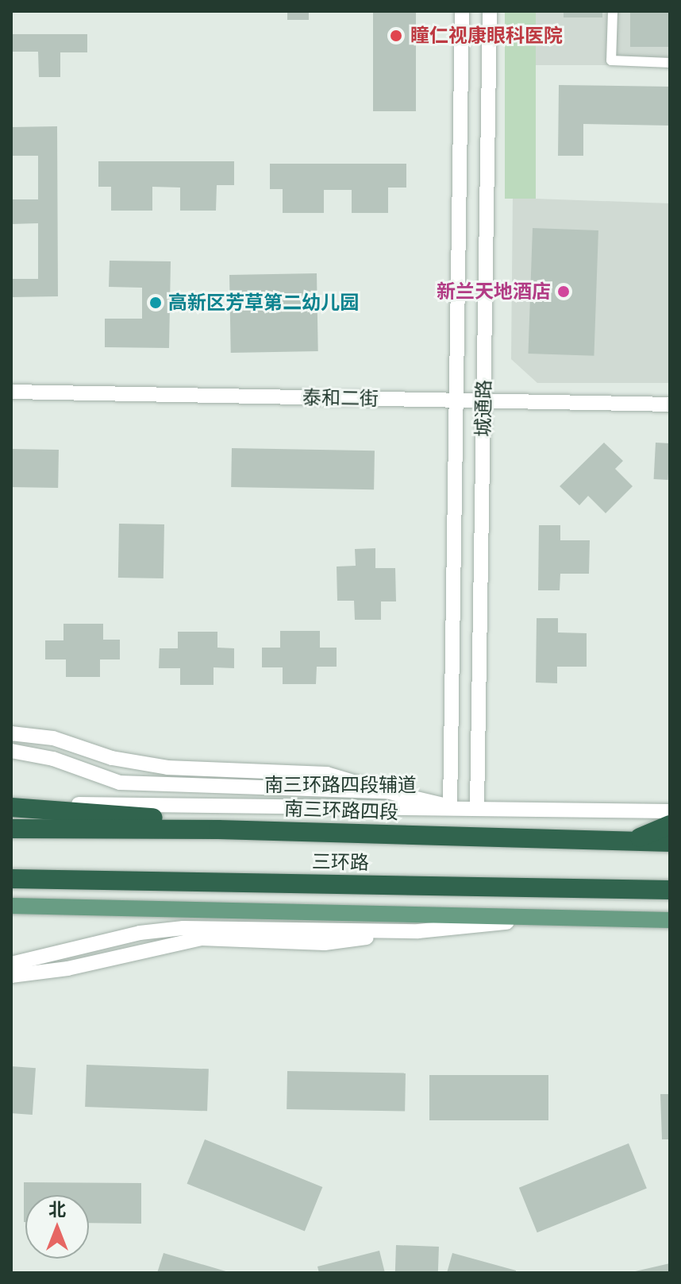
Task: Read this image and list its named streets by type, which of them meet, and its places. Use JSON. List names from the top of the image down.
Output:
{
  "streets": {
    "highway": ["南三环路四段", "三环路"],
    "main road": ["泰和二街", "城通路", "南三环路四段辅道"]
  },
  "crossings": [
    ["泰和二街", "城通路"],
    ["城通路", "南三环路四段辅道"]
  ],
  "places": ["瞳仁视康眼科医院", "新兰天地酒店", "高新区芳草第二幼儿园"],
  "north": "top"
}
